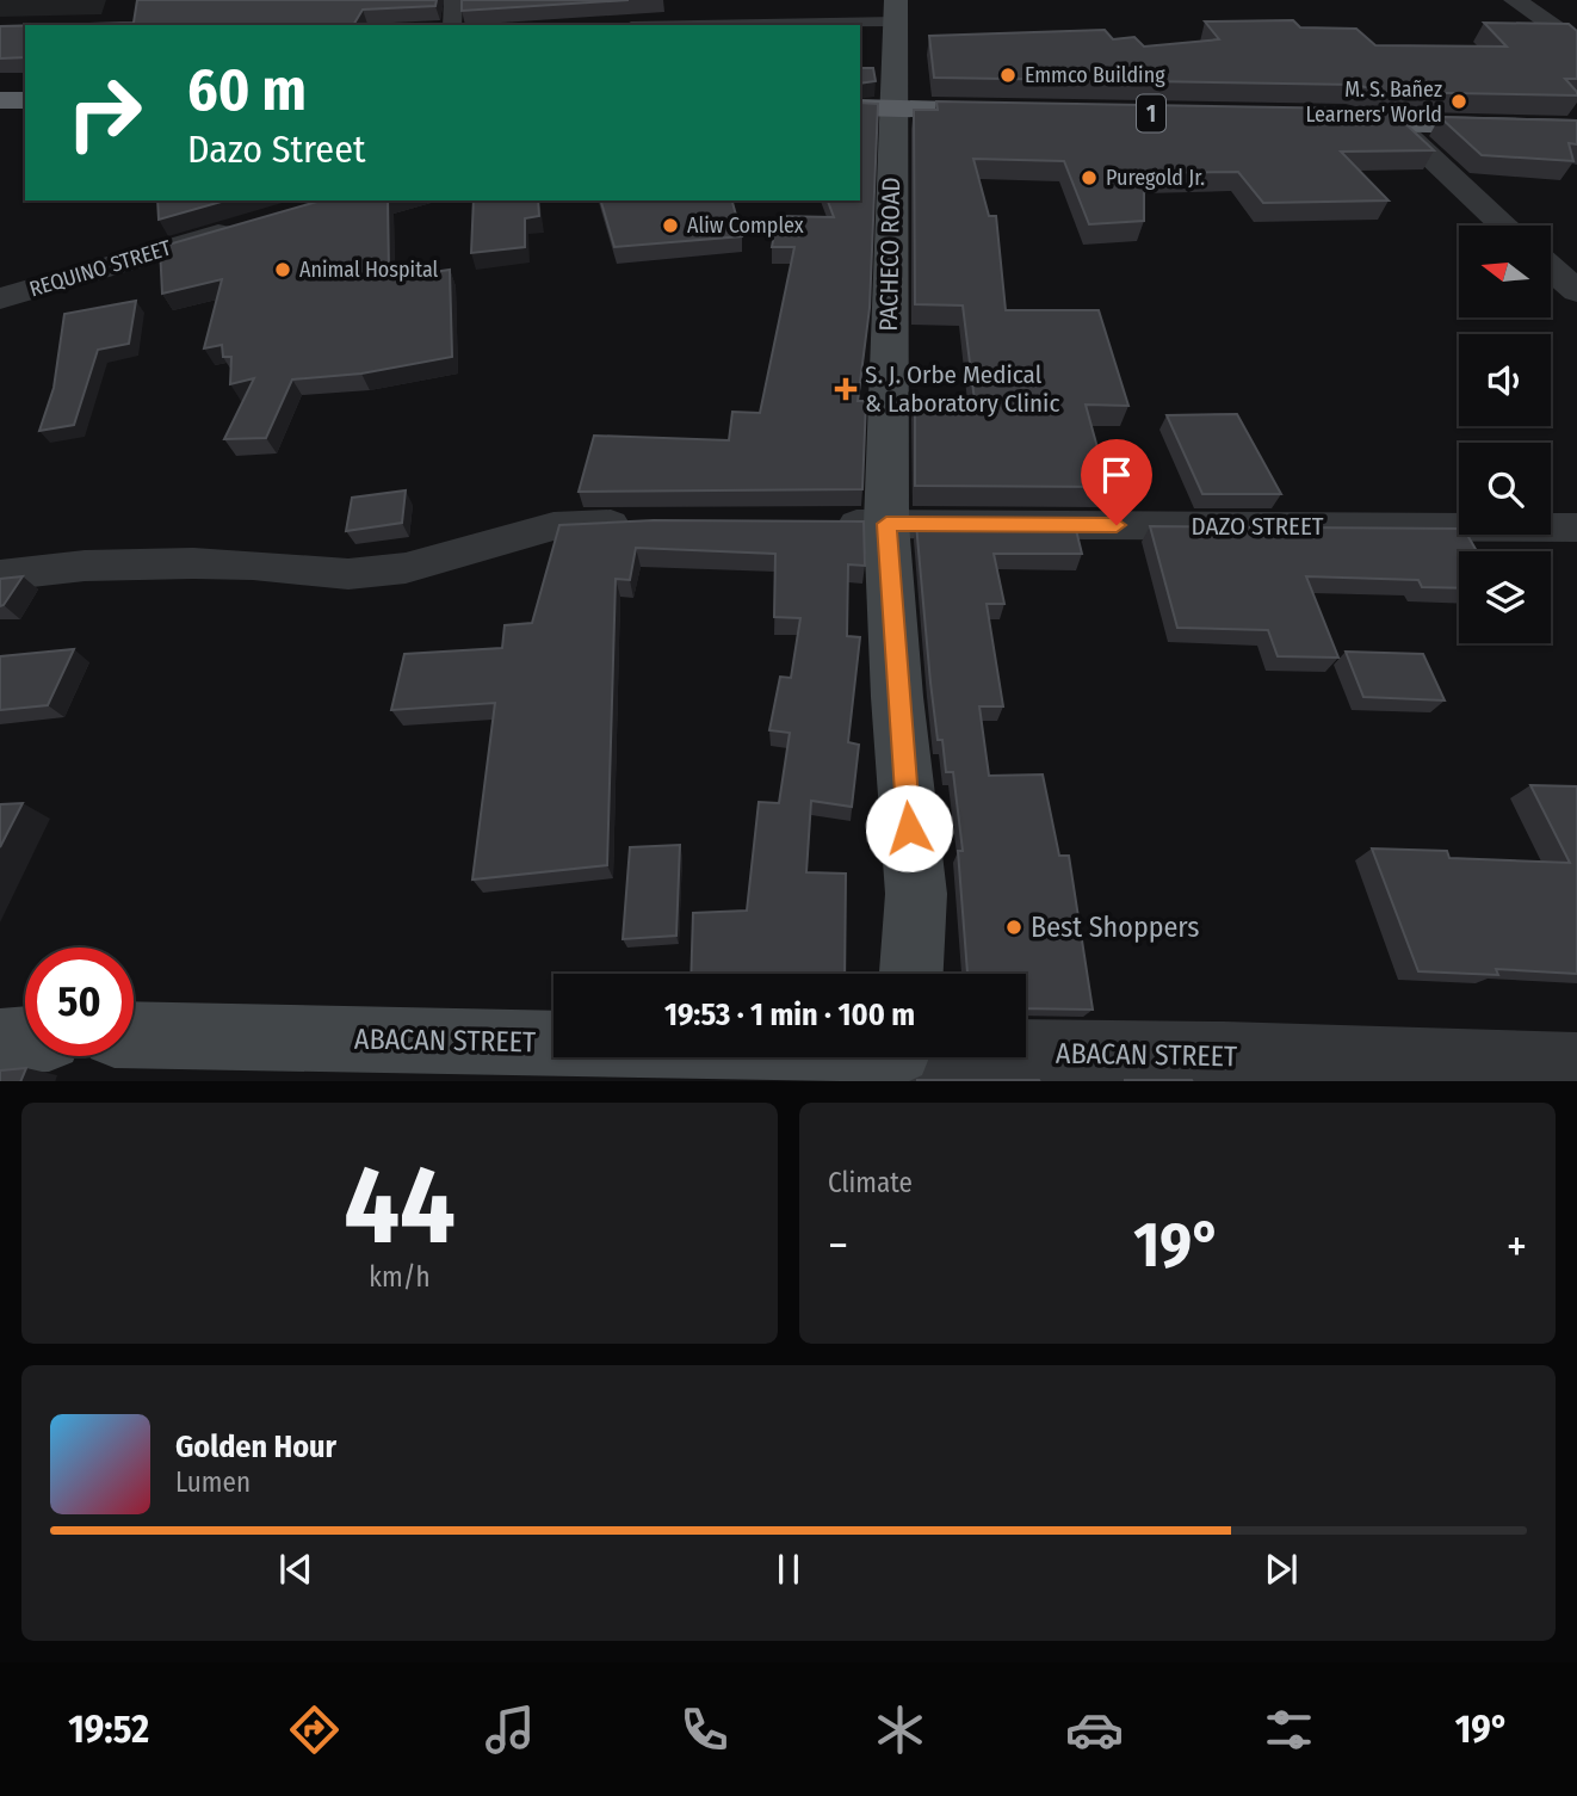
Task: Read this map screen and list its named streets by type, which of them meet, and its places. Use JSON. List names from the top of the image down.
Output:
{
  "streets": {
    "main road": ["PACHECO ROAD", "ABACAN STREET"],
    "street": ["REQUINO STREET", "DAZO STREET"]
  },
  "crossings": [
    ["PACHECO ROAD", "DAZO STREET"]
  ],
  "places": {
    "other": [
      "Emmco Building",
      "M. S. Bañez Learners' World",
      "Puregold Jr.",
      "Aliw Complex",
      "Animal Hospital",
      "Best Shoppers"
    ],
    "health": ["S. J. Orbe Medical & Laboratory Clinic"]
  },
  "north": "left",
  "page": {
    "turn": ["60 m", "Dazo Street"],
    "limit": "50",
    "trip": "19:53 · 1 min · 100 m",
    "tile": [
      ["44", "km/h"],
      "Climate"
    ],
    "heat": ["−", "19°", "+"],
    "song": ["Golden Hour", "Lumen"],
    "tabs": ["19:52", "19°"]
  }
}
